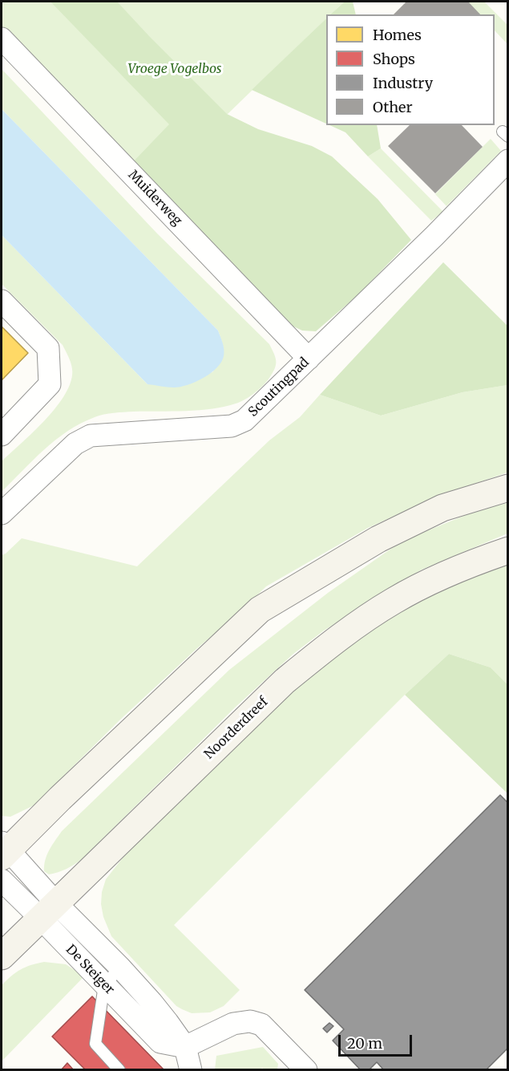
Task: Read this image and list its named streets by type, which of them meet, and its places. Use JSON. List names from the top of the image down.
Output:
{
  "streets": {
    "main road": ["Noorderdreef"],
    "street": ["Muiderweg", "Scoutingpad", "De Steiger"]
  },
  "crossings": [
    ["Muiderweg", "Scoutingpad"],
    ["Noorderdreef", "De Steiger"]
  ],
  "parks": ["Vroege Vogelbos"],
  "legend": [
    "Homes",
    "Shops",
    "Industry",
    "Other"
  ],
  "scale_bar": "20 m"
}
